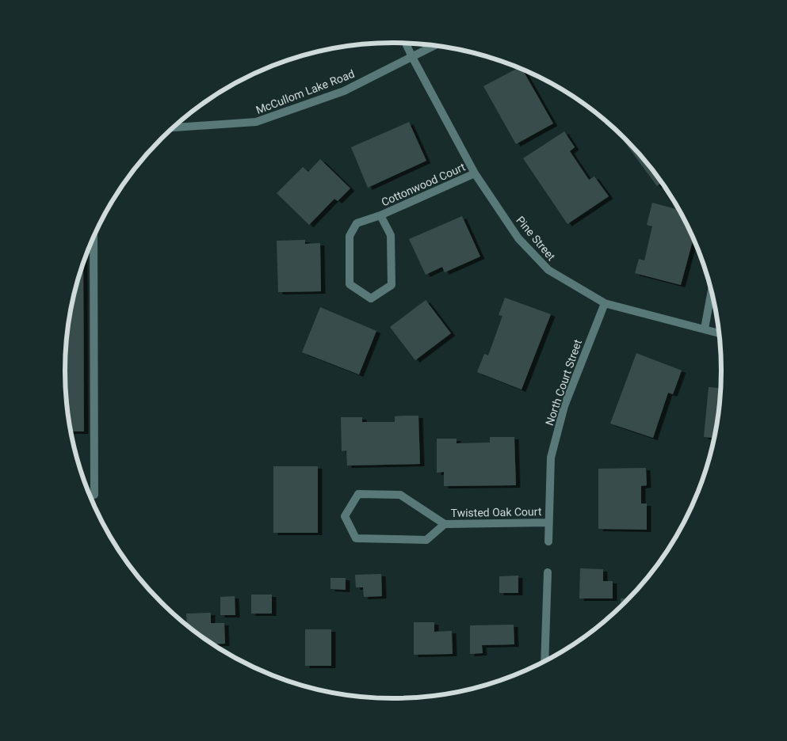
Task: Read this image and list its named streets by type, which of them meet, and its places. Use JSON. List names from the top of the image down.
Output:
{
  "streets": {
    "street": [
      "McCullom Lake Road",
      "Cottonwood Court",
      "Pine Street",
      "North Court Street",
      "Twisted Oak Court"
    ]
  },
  "crossings": [
    ["McCullom Lake Road", "Pine Street"],
    ["Cottonwood Court", "Pine Street"],
    ["Pine Street", "North Court Street"],
    ["North Court Street", "Twisted Oak Court"]
  ]
}
